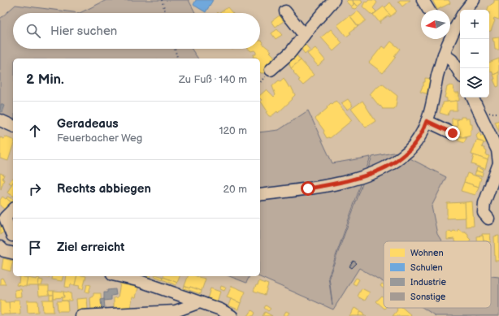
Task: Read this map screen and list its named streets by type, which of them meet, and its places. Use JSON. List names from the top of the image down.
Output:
{
  "legend": [
    "Wohnen",
    "Schulen",
    "Industrie",
    "Sonstige"
  ],
  "north": "left",
  "page": {
    "map_buttons": ["+", "−"],
    "search": "Hier suchen",
    "heading": ["2 Min.", "Zu Fuß · 140 m"],
    "list": [
      ["Geradeaus", "Feuerbacher Weg", "120 m"],
      ["Rechts abbiegen", "20 m"],
      "Ziel erreicht"
    ]
  }
}
